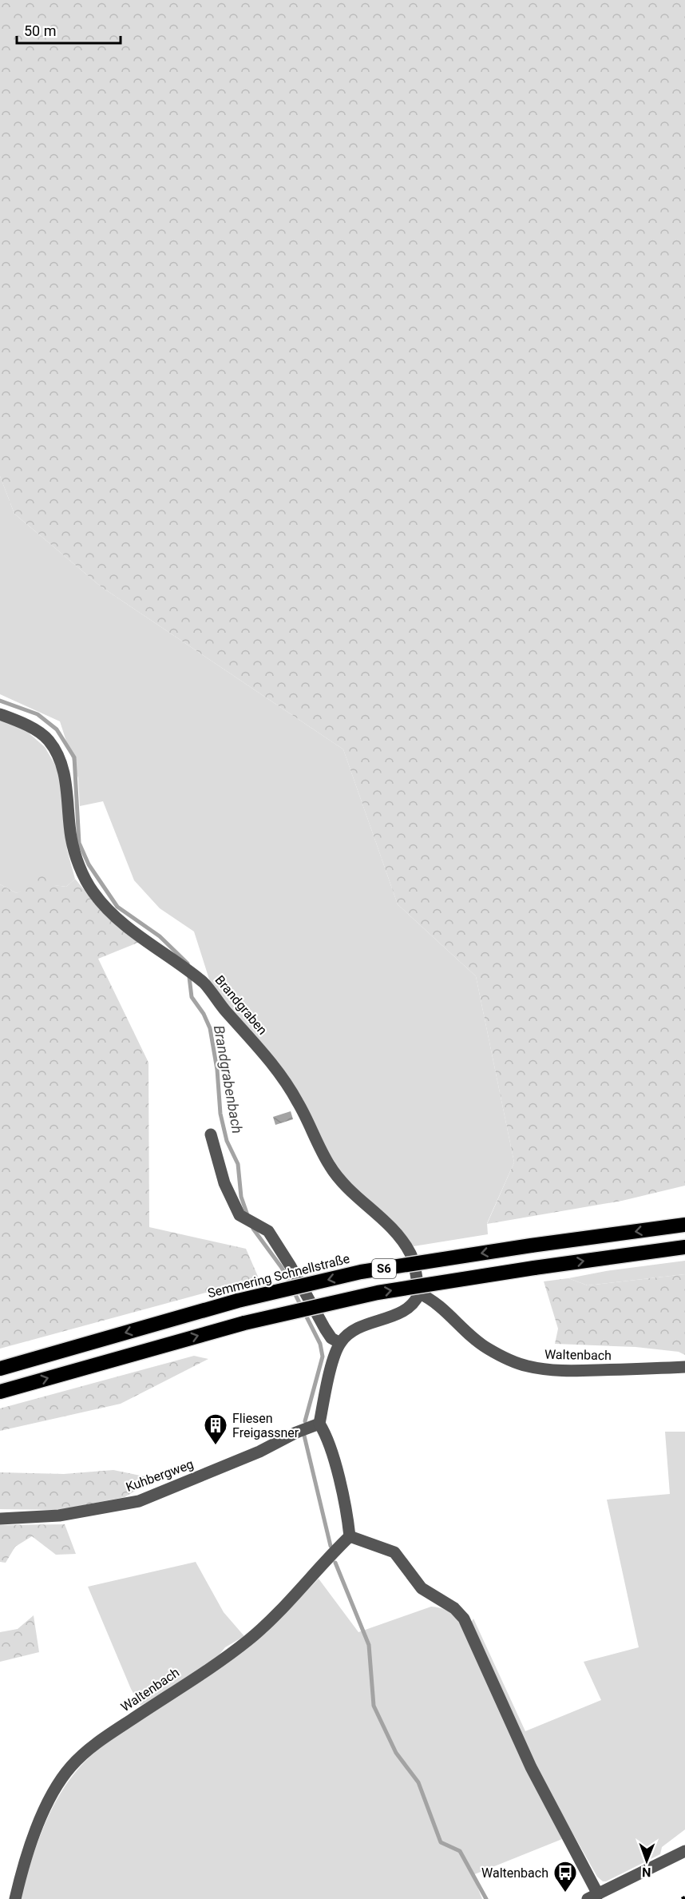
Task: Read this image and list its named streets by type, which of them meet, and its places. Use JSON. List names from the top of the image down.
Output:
{
  "streets": {
    "highway": ["S6", "Semmering Schnellstraße"],
    "street": ["Brandgraben", "Waltenbach", "Kuhbergweg"]
  },
  "crossings": [
    ["Brandgraben", "Waltenbach"]
  ],
  "water": ["Brandgrabenbach"],
  "places": {
    "building": ["Fliesen Freigassner"],
    "bus stop": ["Waltenbach"]
  },
  "scale_bar": "50 m",
  "north": "bottom"
}
